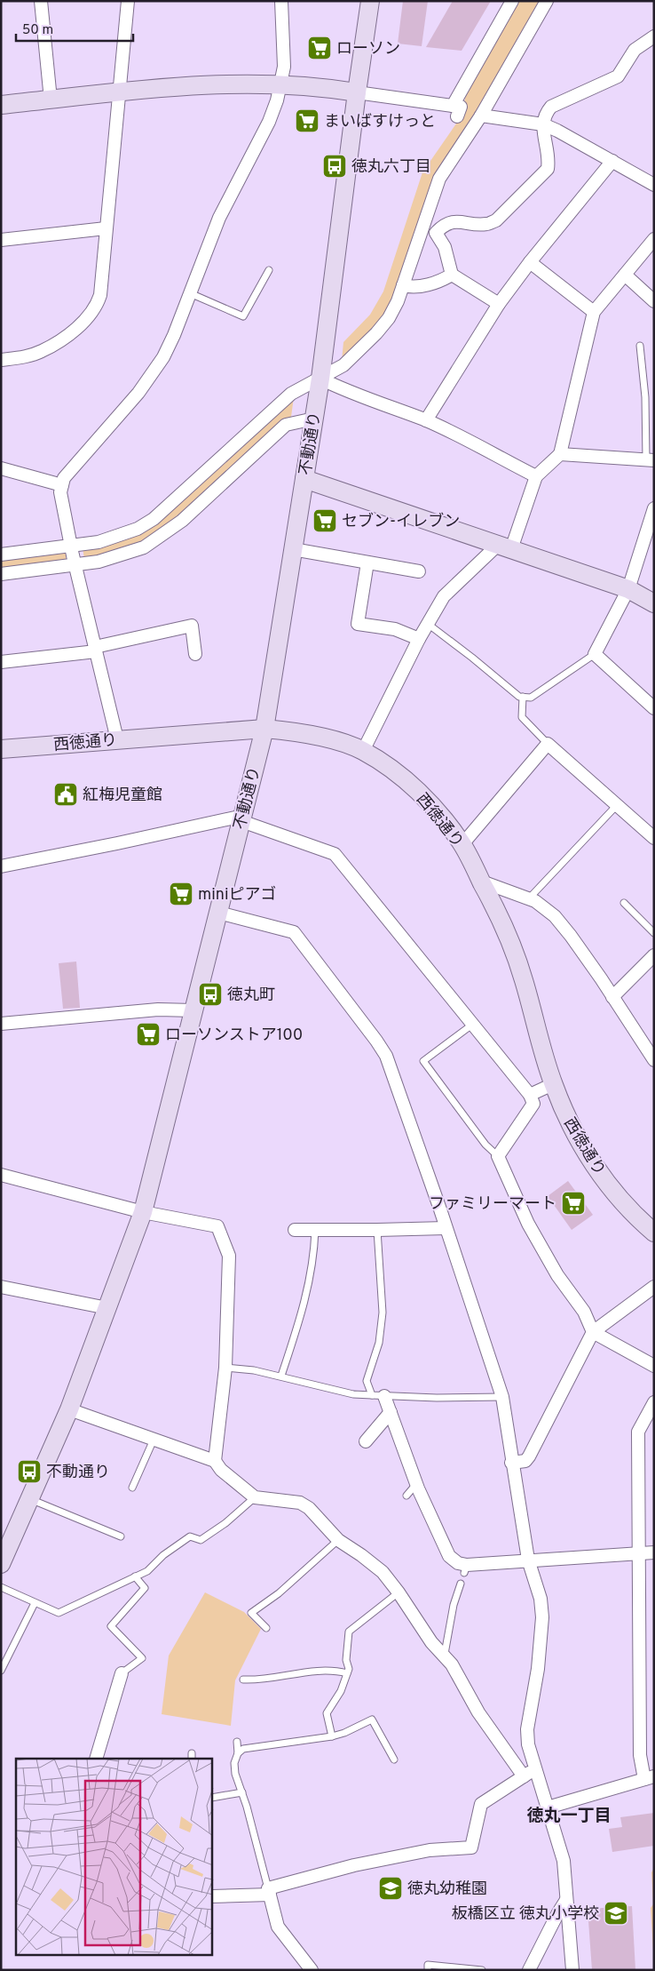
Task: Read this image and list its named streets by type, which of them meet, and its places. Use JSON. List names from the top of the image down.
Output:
{
  "streets": {
    "street": ["不動通り", "西徳通り"]
  },
  "crossings": [
    ["不動通り", "西徳通り"]
  ],
  "districts": ["徳丸一丁目"],
  "places": {
    "supermarket": [
      "ローソン",
      "まいばすけっと",
      "セブン-イレブン",
      "miniピアゴ",
      "ローソンストア100",
      "ファミリーマート"
    ],
    "bus stop": ["徳丸六丁目", "徳丸町", "不動通り"],
    "public building": ["紅梅児童館"],
    "school or university": ["徳丸幼稚園", "板橋区立 徳丸小学校"]
  },
  "scale_bar": "50 m"
}
